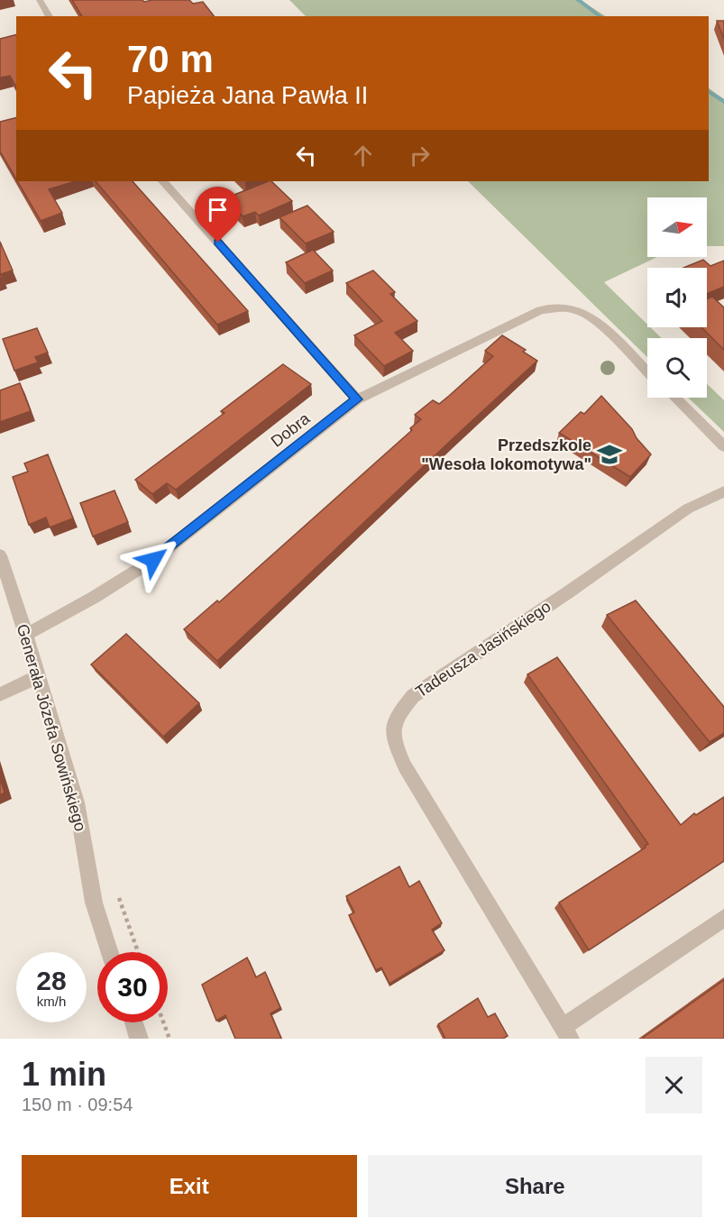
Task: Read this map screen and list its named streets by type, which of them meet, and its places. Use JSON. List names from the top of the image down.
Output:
{
  "streets": {
    "street": ["Dobra", "Tadeusza Jasińskiego", "Generała Józefa Sowińskiego"]
  },
  "crossings": [
    ["Dobra", "Generała Józefa Sowińskiego"]
  ],
  "places": {
    "school or university": ["Przedszkole \"Wesoła lokomotywa\""]
  },
  "north": "right",
  "page": {
    "turn": ["70 m", "Papieża Jana Pawła II"],
    "speed": "28 km/h",
    "limit": "30",
    "heading": ["1 min", "150 m · 09:54"],
    "buttons": ["Exit", "Share"]
  }
}
